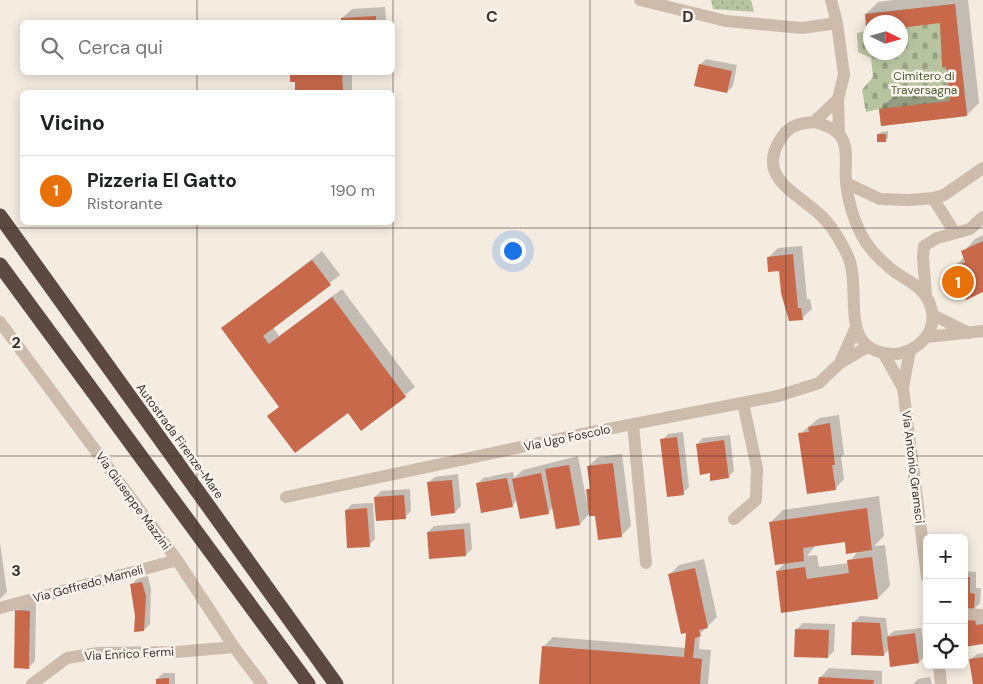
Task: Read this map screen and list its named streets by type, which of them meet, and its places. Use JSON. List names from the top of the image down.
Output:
{
  "streets": {
    "highway": ["Autostrada Firenze-Mare"],
    "street": [
      "Via Ugo Foscolo",
      "Via Antonio Gramsci",
      "Via Giuseppe Mazzini",
      "Via Goffredo Mameli",
      "Via Enrico Fermi"
    ]
  },
  "crossings": [
    ["Via Giuseppe Mazzini", "Via Goffredo Mameli"],
    ["Via Giuseppe Mazzini", "Via Enrico Fermi"]
  ],
  "parks": ["Cimitero di Traversagna"],
  "north": "right",
  "page": {
    "search": "Cerca qui",
    "heading": "Vicino",
    "list": [
      {
        "mark": "1",
        "name": "Pizzeria El Gatto",
        "note": "Ristorante",
        "value": "190 m"
      }
    ],
    "pins": "1",
    "map_buttons": ["+", "−"]
  },
  "grid": {
    "columns": ["C", "D"],
    "rows": ["2", "3"]
  }
}
